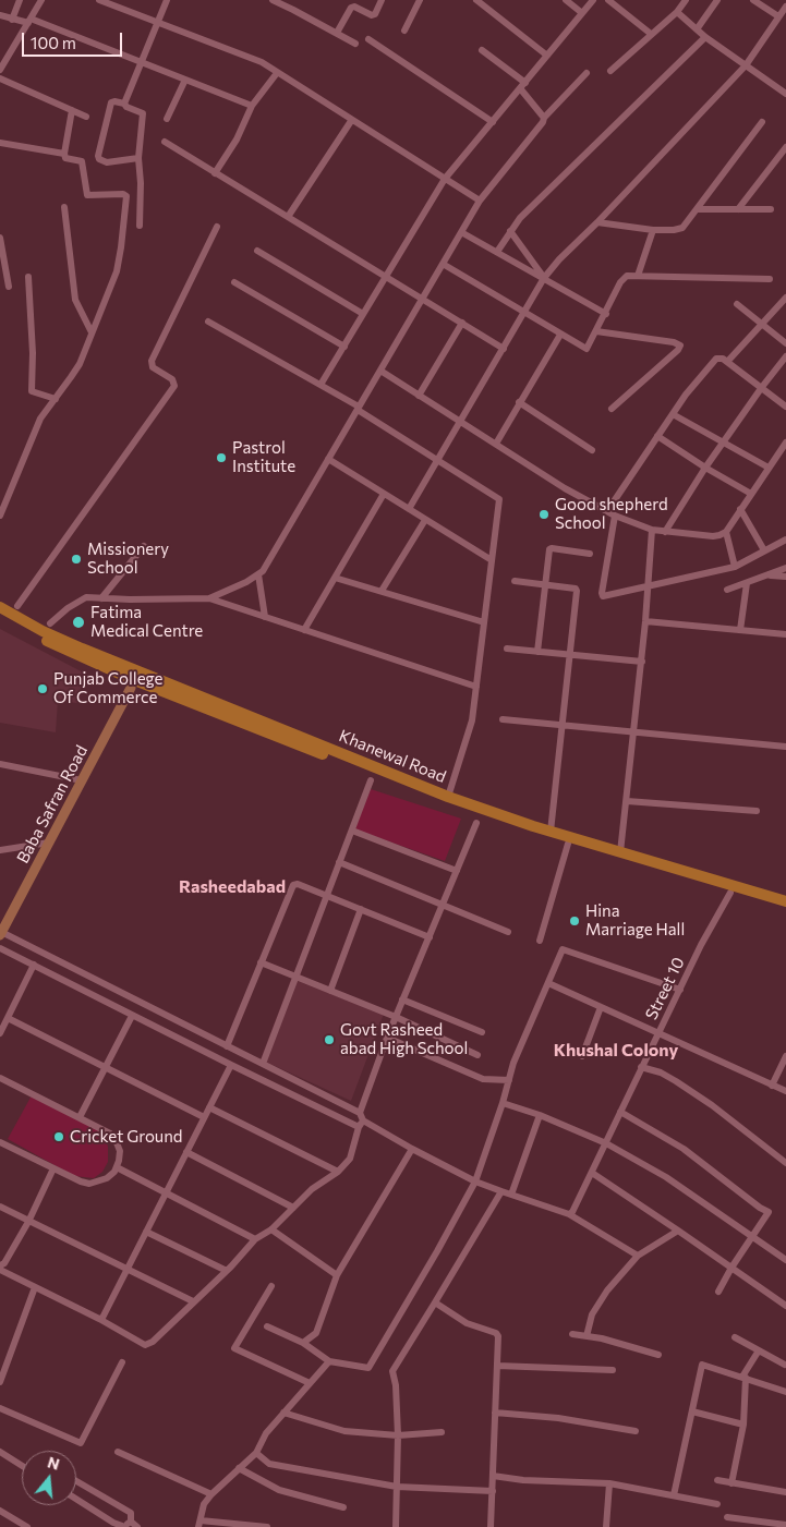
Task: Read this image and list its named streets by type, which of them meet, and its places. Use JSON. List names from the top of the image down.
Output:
{
  "streets": {
    "main road": ["Khanewal Road", "Baba Safran Road"],
    "street": ["Street 10"]
  },
  "crossings": [
    ["Khanewal Road", "Street 10"]
  ],
  "districts": ["Rasheedabad", "Khushal Colony"],
  "places": [
    "Pastrol Institute",
    "Good shepherd School",
    "Missionery School",
    "Fatima Medical Centre",
    "Punjab College Of Commerce",
    "Hina Marriage Hall",
    "Govt Rasheed abad High School",
    "Cricket Ground"
  ],
  "scale_bar": "100 m",
  "north": "top"
}
